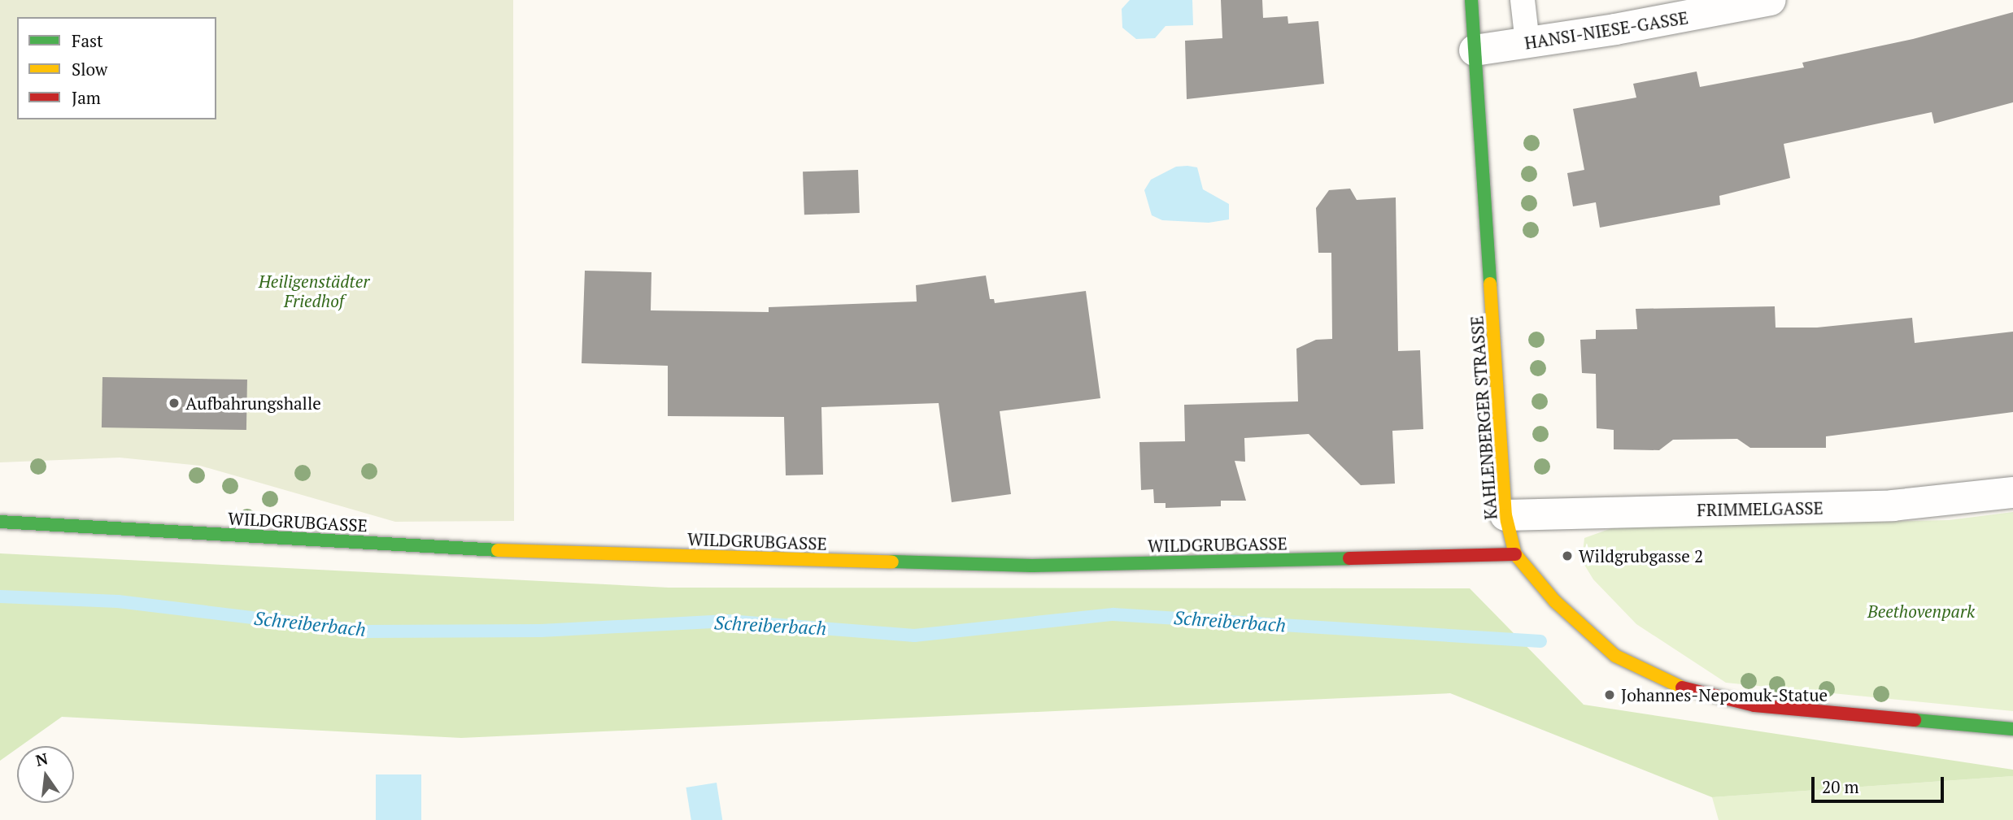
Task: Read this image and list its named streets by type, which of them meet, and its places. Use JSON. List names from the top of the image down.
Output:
{
  "streets": {
    "street": [
      "HANSI-NIESE-GASSE",
      "KAHLENBERGER STRASSE",
      "FRIMMELGASSE",
      "WILDGRUBGASSE"
    ]
  },
  "crossings": [
    ["HANSI-NIESE-GASSE", "KAHLENBERGER STRASSE"],
    ["KAHLENBERGER STRASSE", "FRIMMELGASSE"],
    ["KAHLENBERGER STRASSE", "WILDGRUBGASSE"]
  ],
  "water": ["Schreiberbach"],
  "parks": ["Heiligenstädter Friedhof", "Beethovenpark"],
  "places": ["Aufbahrungshalle", "Wildgrubgasse 2", "Johannes-Nepomuk-Statue"],
  "legend": ["Fast", "Slow", "Jam"],
  "scale_bar": "20 m",
  "north": "top"
}
